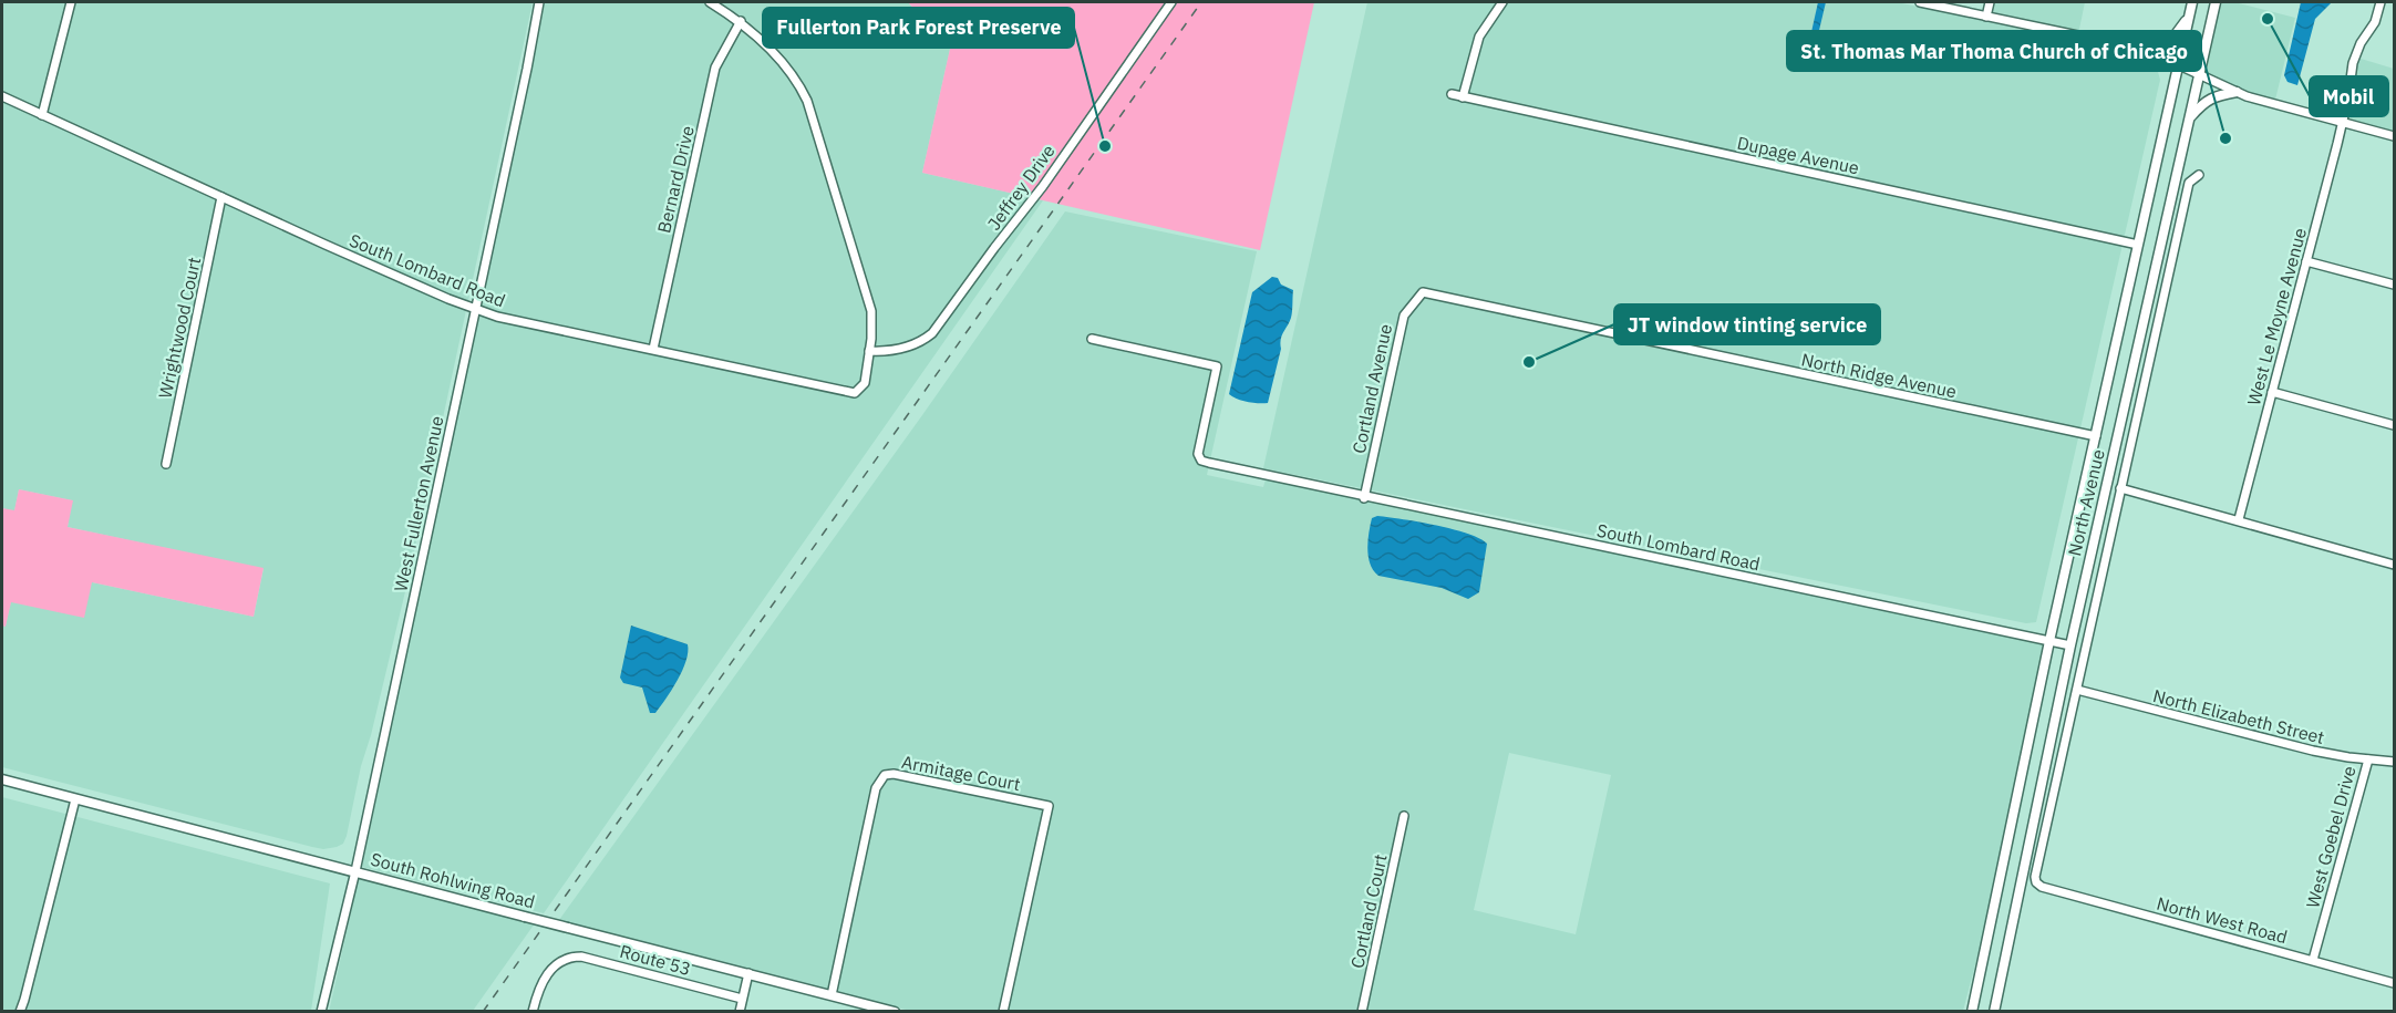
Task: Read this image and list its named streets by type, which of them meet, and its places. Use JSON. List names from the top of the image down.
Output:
{
  "streets": {
    "main road": ["North Avenue", "South Rohlwing Road"],
    "street": [
      "Dupage Avenue",
      "Bernard Drive",
      "Jeffrey Drive",
      "South Lombard Road",
      "West Le Moyne Avenue",
      "Wrightwood Court",
      "North Ridge Avenue",
      "Cortland Avenue",
      "West Fullerton Avenue",
      "North Elizabeth Street",
      "Armitage Court",
      "West Goebel Drive",
      "Cortland Court",
      "North West Road",
      "Route 53"
    ]
  },
  "crossings": [
    ["Dupage Avenue", "North Avenue"],
    ["Bernard Drive", "South Lombard Road"],
    ["Jeffrey Drive", "South Lombard Road"],
    ["South Lombard Road", "Wrightwood Court"],
    ["South Lombard Road", "Cortland Avenue"],
    ["South Lombard Road", "North Avenue"],
    ["South Lombard Road", "West Fullerton Avenue"],
    ["North Ridge Avenue", "Cortland Avenue"],
    ["North Ridge Avenue", "North Avenue"],
    ["North Avenue", "North Elizabeth Street"],
    ["North Avenue", "North West Road"],
    ["West Fullerton Avenue", "South Rohlwing Road"],
    ["North Elizabeth Street", "West Goebel Drive"],
    ["Armitage Court", "South Rohlwing Road"],
    ["West Goebel Drive", "North West Road"]
  ],
  "places": [
    "Mobil",
    "St. Thomas Mar Thoma Church of Chicago",
    "Fullerton Park Forest Preserve",
    "JT window tinting service"
  ]
}
